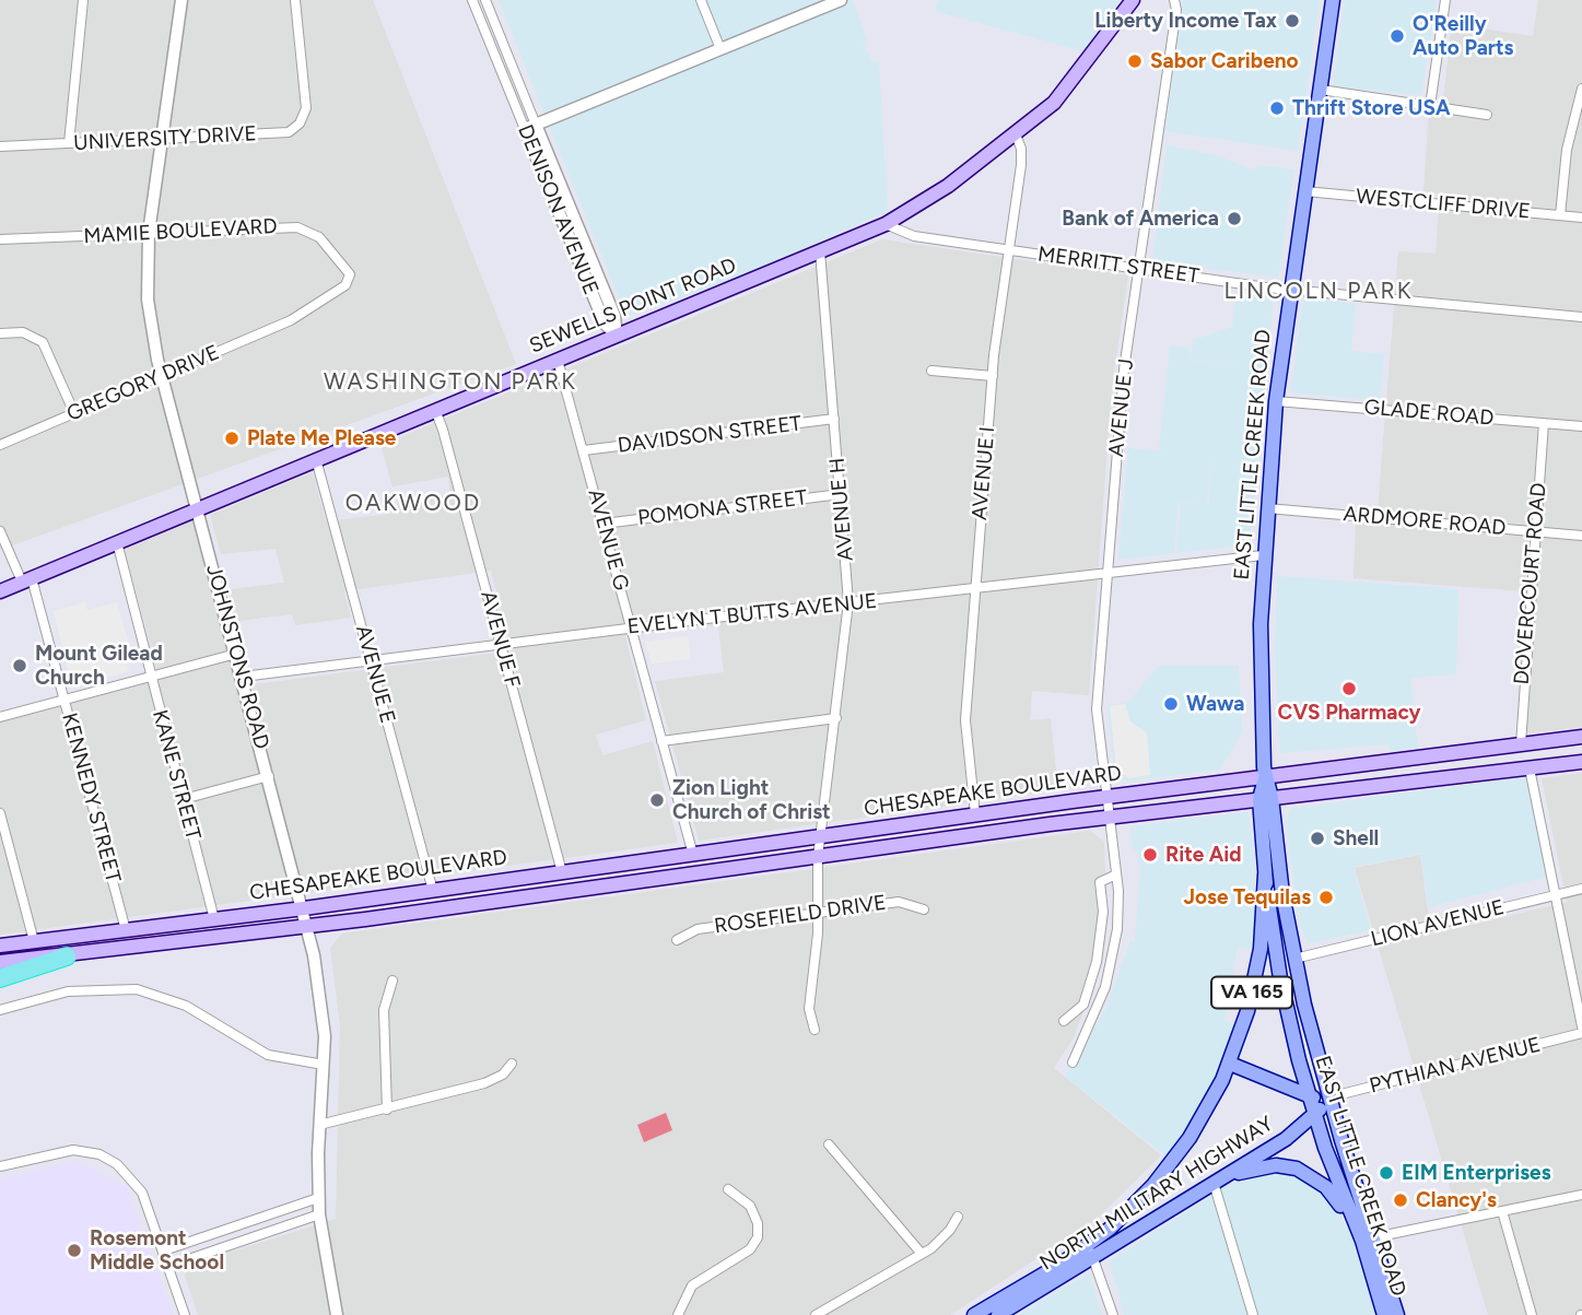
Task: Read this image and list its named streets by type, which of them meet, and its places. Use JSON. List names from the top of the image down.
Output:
{
  "streets": {
    "main road": [
      "SEWELLS POINT ROAD",
      "EAST LITTLE CREEK ROAD",
      "CHESAPEAKE BOULEVARD",
      "VA 165",
      "NORTH MILITARY HIGHWAY"
    ],
    "street": [
      "UNIVERSITY DRIVE",
      "WESTCLIFF DRIVE",
      "DENISON AVENUE",
      "MAMIE BOULEVARD",
      "MERRITT STREET",
      "GREGORY DRIVE",
      "AVENUE J",
      "GLADE ROAD",
      "DAVIDSON STREET",
      "AVENUE I",
      "POMONA STREET",
      "AVENUE H",
      "ARDMORE ROAD",
      "AVENUE G",
      "DOVERCOURT ROAD",
      "EVELYN T BUTTS AVENUE",
      "AVENUE F",
      "JOHNSTONS ROAD",
      "AVENUE E",
      "KANE STREET",
      "KENNEDY STREET",
      "ROSEFIELD DRIVE",
      "LION AVENUE",
      "PYTHIAN AVENUE"
    ]
  },
  "crossings": [
    ["UNIVERSITY DRIVE", "JOHNSTONS ROAD"],
    ["WESTCLIFF DRIVE", "EAST LITTLE CREEK ROAD"],
    ["DENISON AVENUE", "SEWELLS POINT ROAD"],
    ["MAMIE BOULEVARD", "GREGORY DRIVE"],
    ["MAMIE BOULEVARD", "JOHNSTONS ROAD"],
    ["MERRITT STREET", "SEWELLS POINT ROAD"],
    ["MERRITT STREET", "AVENUE J"],
    ["MERRITT STREET", "EAST LITTLE CREEK ROAD"],
    ["MERRITT STREET", "AVENUE I"],
    ["SEWELLS POINT ROAD", "AVENUE I"],
    ["SEWELLS POINT ROAD", "AVENUE H"],
    ["SEWELLS POINT ROAD", "AVENUE G"],
    ["SEWELLS POINT ROAD", "AVENUE F"],
    ["SEWELLS POINT ROAD", "JOHNSTONS ROAD"],
    ["SEWELLS POINT ROAD", "AVENUE E"],
    ["SEWELLS POINT ROAD", "KANE STREET"],
    ["SEWELLS POINT ROAD", "KENNEDY STREET"],
    ["GREGORY DRIVE", "JOHNSTONS ROAD"],
    ["AVENUE J", "EVELYN T BUTTS AVENUE"],
    ["AVENUE J", "CHESAPEAKE BOULEVARD"],
    ["GLADE ROAD", "EAST LITTLE CREEK ROAD"],
    ["GLADE ROAD", "DOVERCOURT ROAD"],
    ["DAVIDSON STREET", "AVENUE H"],
    ["DAVIDSON STREET", "AVENUE G"],
    ["EAST LITTLE CREEK ROAD", "ARDMORE ROAD"],
    ["EAST LITTLE CREEK ROAD", "EVELYN T BUTTS AVENUE"],
    ["EAST LITTLE CREEK ROAD", "CHESAPEAKE BOULEVARD"],
    ["EAST LITTLE CREEK ROAD", "LION AVENUE"],
    ["EAST LITTLE CREEK ROAD", "PYTHIAN AVENUE"],
    ["EAST LITTLE CREEK ROAD", "NORTH MILITARY HIGHWAY"],
    ["AVENUE I", "EVELYN T BUTTS AVENUE"],
    ["AVENUE I", "CHESAPEAKE BOULEVARD"],
    ["POMONA STREET", "AVENUE H"],
    ["POMONA STREET", "AVENUE G"],
    ["AVENUE H", "EVELYN T BUTTS AVENUE"],
    ["AVENUE H", "CHESAPEAKE BOULEVARD"],
    ["AVENUE H", "ROSEFIELD DRIVE"],
    ["ARDMORE ROAD", "DOVERCOURT ROAD"],
    ["AVENUE G", "EVELYN T BUTTS AVENUE"],
    ["AVENUE G", "CHESAPEAKE BOULEVARD"],
    ["DOVERCOURT ROAD", "CHESAPEAKE BOULEVARD"],
    ["EVELYN T BUTTS AVENUE", "AVENUE F"],
    ["EVELYN T BUTTS AVENUE", "JOHNSTONS ROAD"],
    ["EVELYN T BUTTS AVENUE", "AVENUE E"],
    ["AVENUE F", "CHESAPEAKE BOULEVARD"],
    ["JOHNSTONS ROAD", "CHESAPEAKE BOULEVARD"],
    ["AVENUE E", "CHESAPEAKE BOULEVARD"],
    ["KANE STREET", "CHESAPEAKE BOULEVARD"],
    ["CHESAPEAKE BOULEVARD", "KENNEDY STREET"],
    ["PYTHIAN AVENUE", "NORTH MILITARY HIGHWAY"]
  ],
  "districts": ["LINCOLN PARK", "WASHINGTON PARK", "OAKWOOD"],
  "places": [
    "Liberty Income Tax",
    "O'Reilly Auto Parts",
    "Sabor Caribeno",
    "Thrift Store USA",
    "Bank of America",
    "Plate Me Please",
    "Mount Gilead Church",
    "CVS Pharmacy",
    "Wawa",
    "Zion Light Church of Christ",
    "Shell",
    "Rite Aid",
    "Jose Tequilas",
    "EIM Enterprises",
    "Clancy's",
    "Rosemont Middle School"
  ]
}
